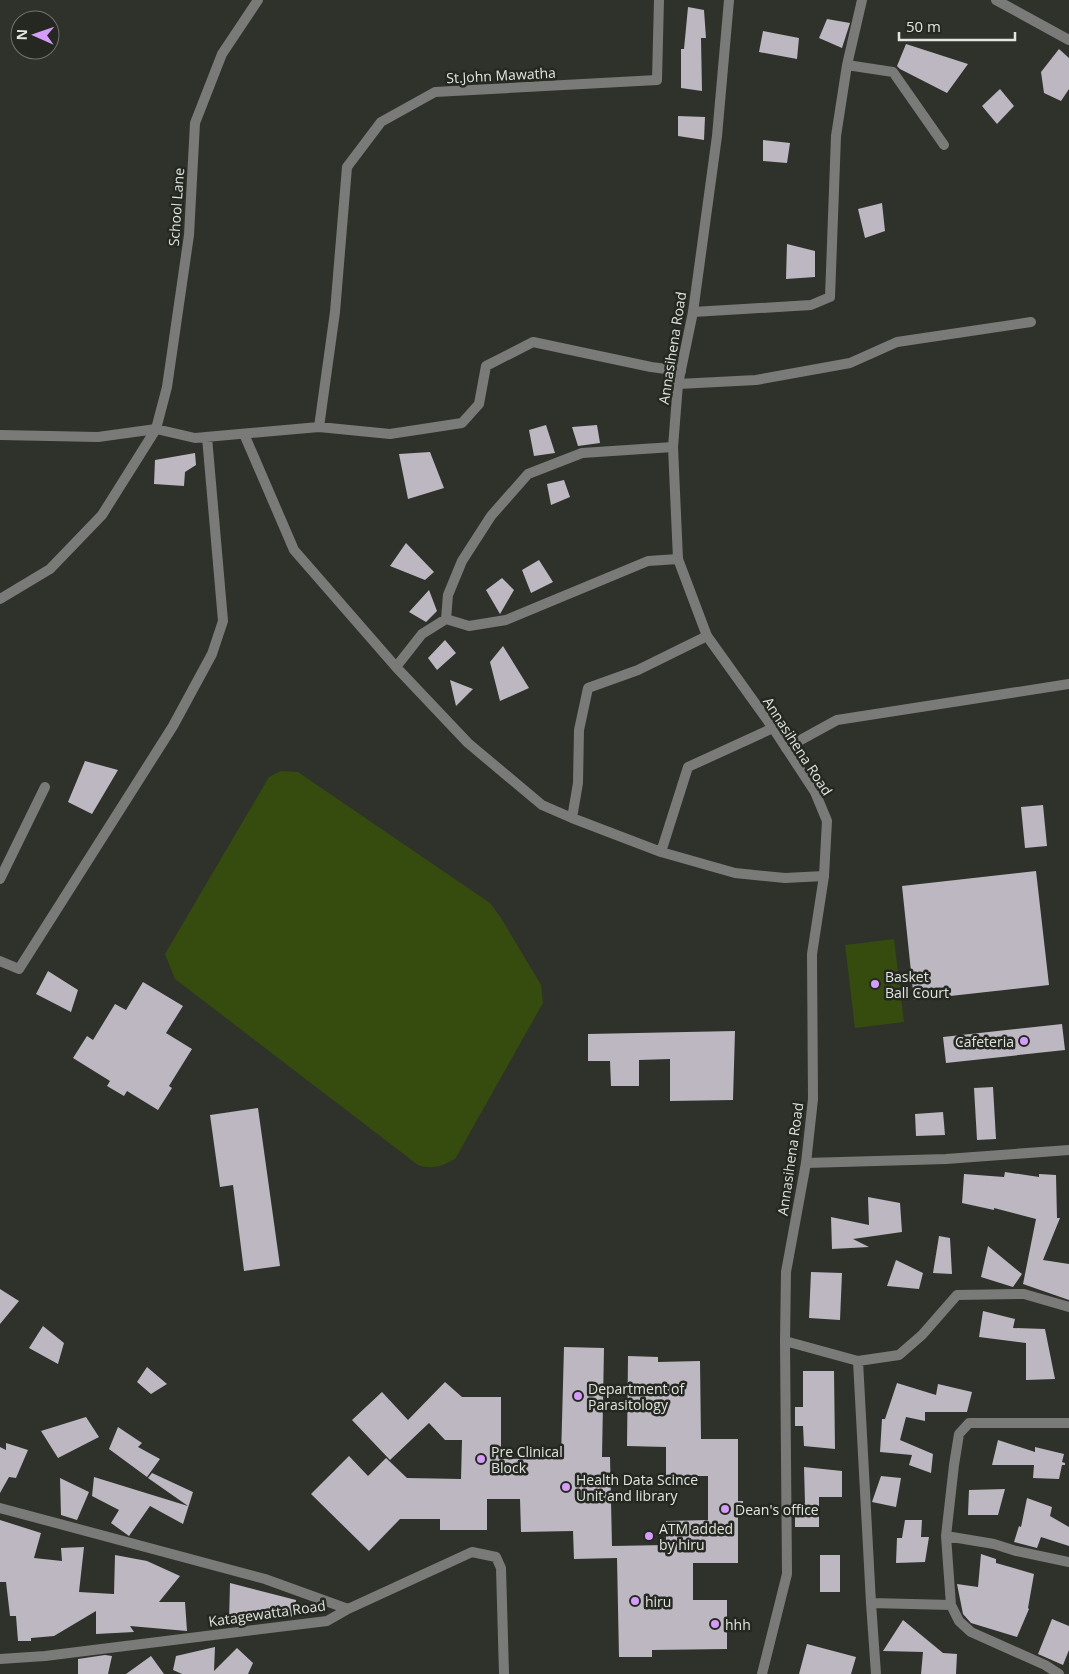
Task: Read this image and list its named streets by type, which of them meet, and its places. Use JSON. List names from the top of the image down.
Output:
{
  "streets": {
    "street": [
      "St.John Mawatha",
      "School Lane",
      "Annasihena Road",
      "Katagewatta Road"
    ]
  },
  "places": [
    "Basket Ball Court",
    "Cafeteria",
    "Department of Parasitology",
    "Pre Clinical Block",
    "Health Data Scince Unit and library",
    "Dean's office",
    "ATM added by hiru",
    "hiru",
    "hhh"
  ],
  "scale_bar": "50 m",
  "north": "left"
}
